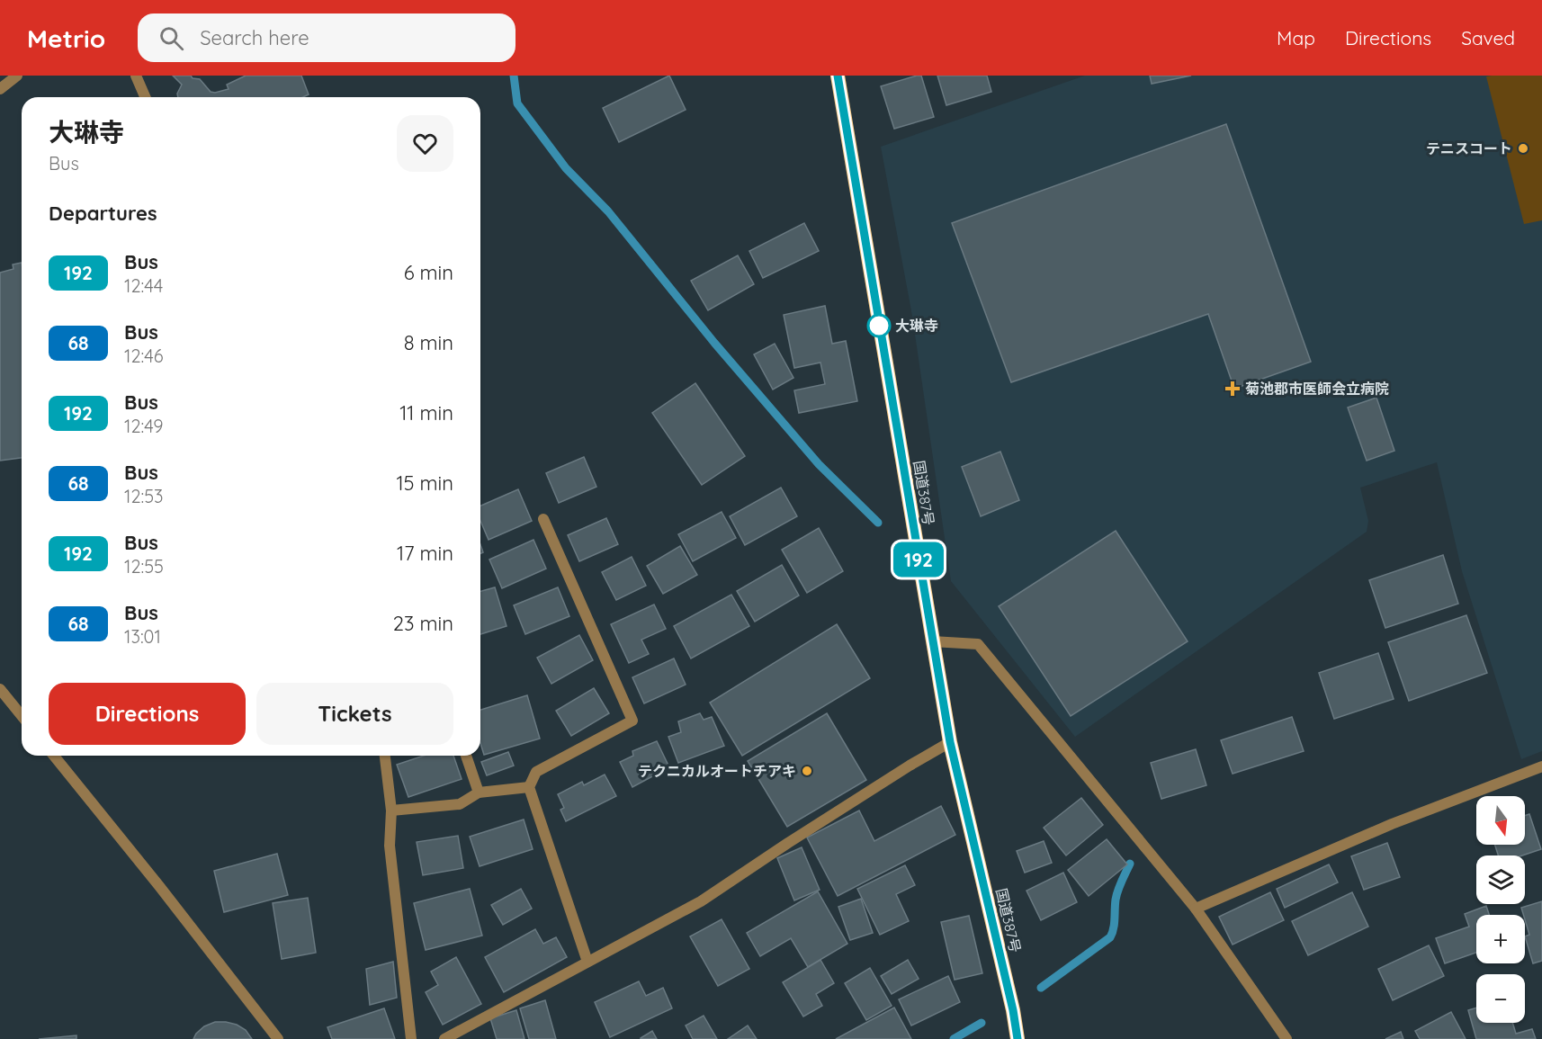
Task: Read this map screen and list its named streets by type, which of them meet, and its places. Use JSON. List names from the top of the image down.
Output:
{
  "streets": {
    "highway": ["国道387号"]
  },
  "places": {
    "other": ["テニスコート", "大琳寺", "テクニカルオートチアキ"],
    "health": ["菊池郡市医師会立病院"]
  },
  "lines": ["bus line 192"],
  "north": "bottom",
  "page": {
    "header": "Metrio",
    "search": "Search here",
    "nav": ["Map", "Directions", "Saved"],
    "on_map": "192",
    "heading": [
      ["大琳寺", "Bus"],
      "Departures"
    ],
    "list": [
      {
        "mark": "192",
        "name": "Bus",
        "note": "12:44",
        "value": "6 min"
      },
      {
        "mark": "68",
        "name": "Bus",
        "note": "12:46",
        "value": "8 min"
      },
      {
        "mark": "192",
        "name": "Bus",
        "note": "12:49",
        "value": "11 min"
      },
      {
        "mark": "68",
        "name": "Bus",
        "note": "12:53",
        "value": "15 min"
      },
      {
        "mark": "192",
        "name": "Bus",
        "note": "12:55",
        "value": "17 min"
      },
      {
        "mark": "68",
        "name": "Bus",
        "note": "13:01",
        "value": "23 min"
      }
    ],
    "buttons": ["Directions", "Tickets"],
    "map_buttons": ["+", "−"]
  }
}
